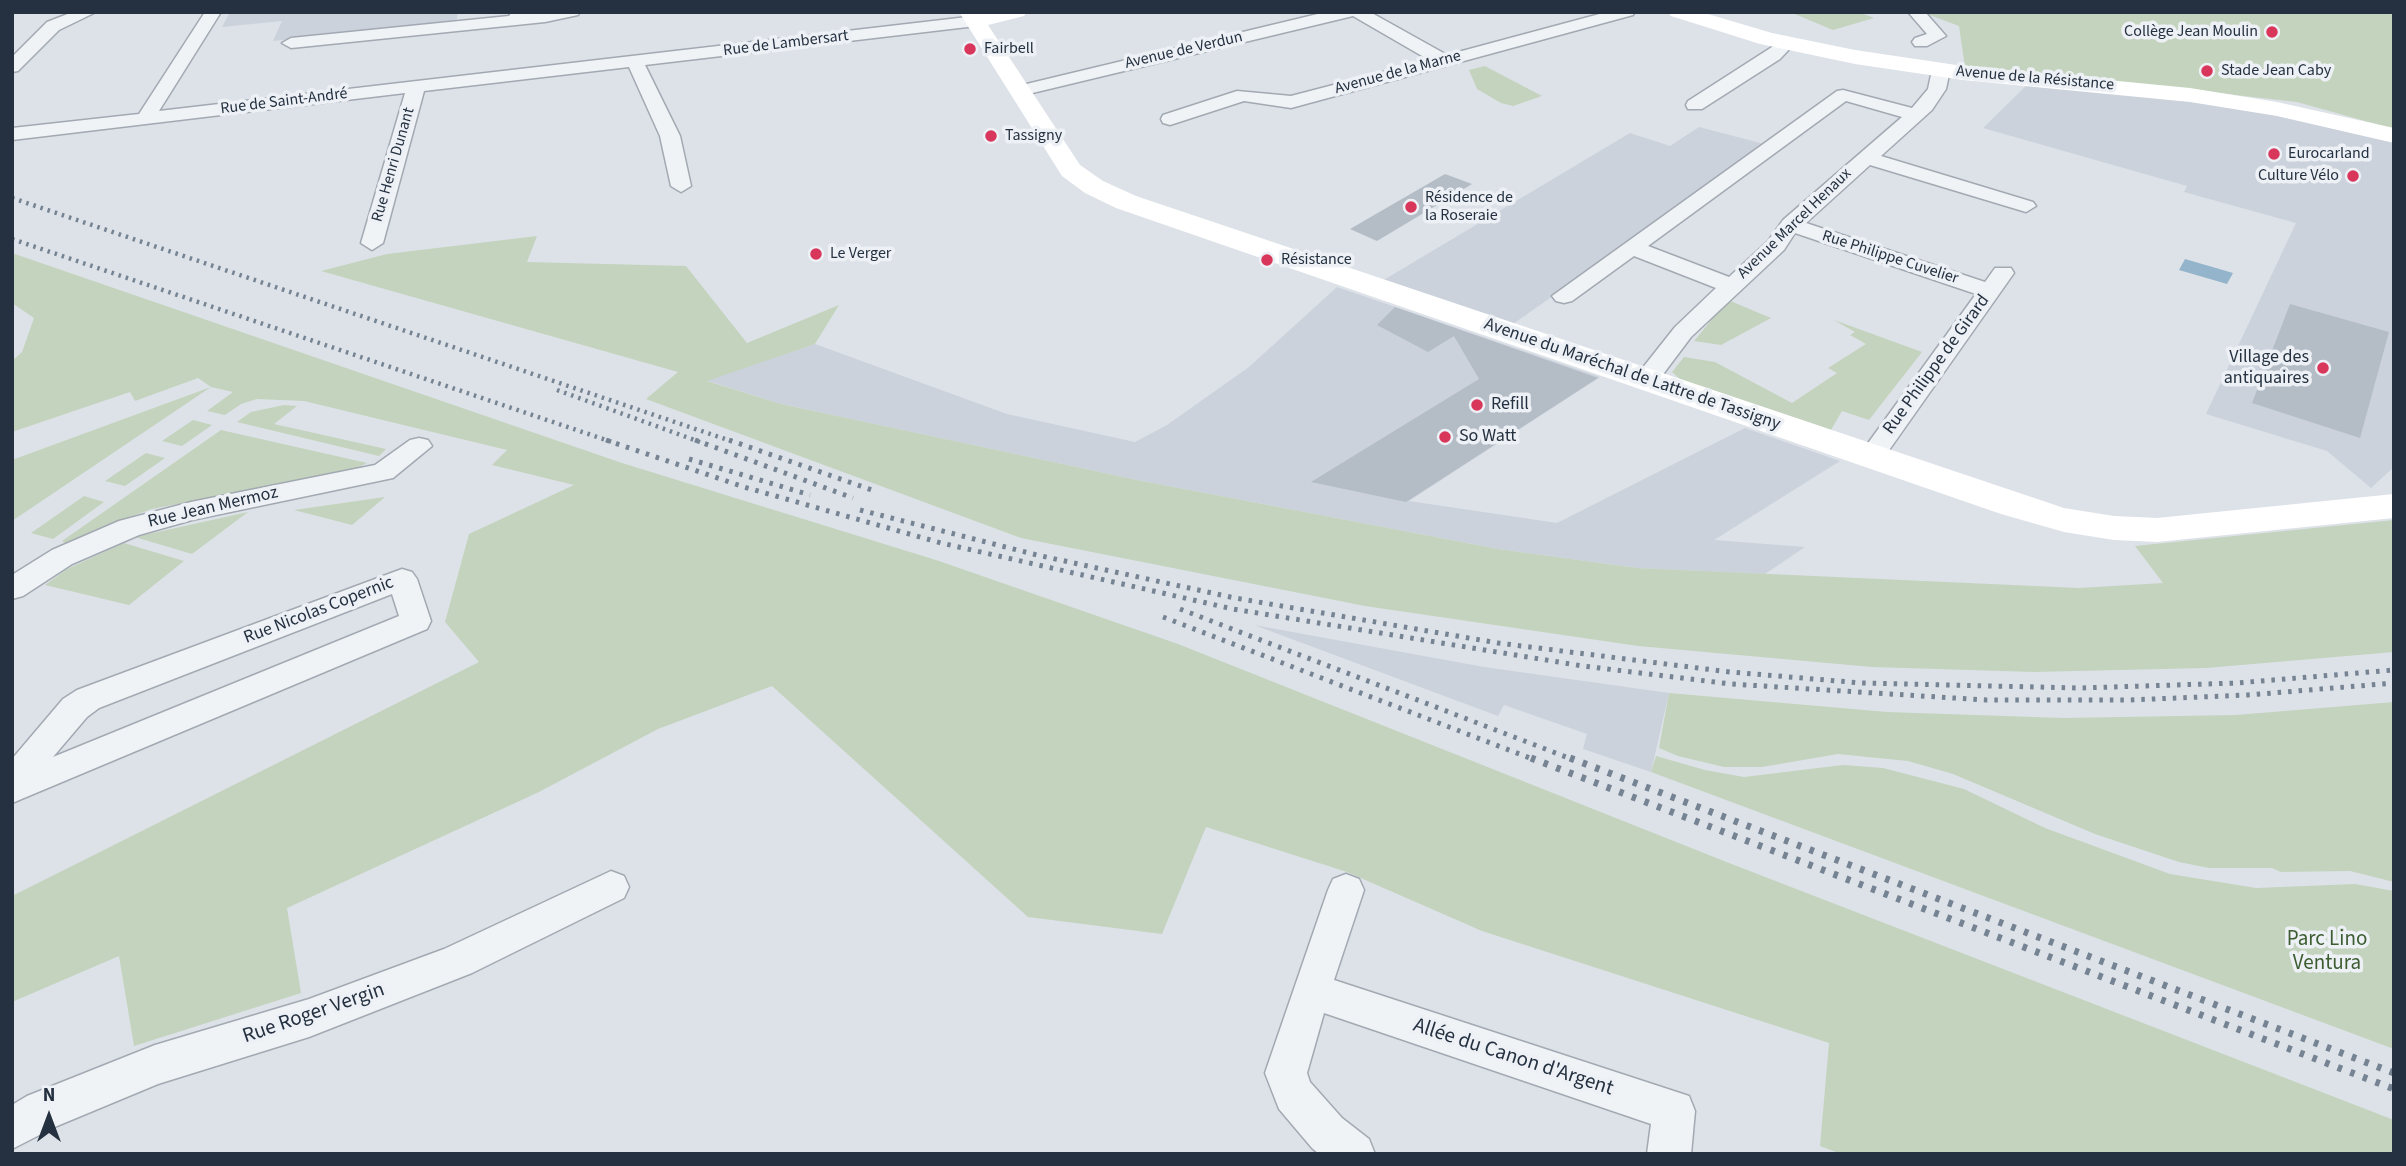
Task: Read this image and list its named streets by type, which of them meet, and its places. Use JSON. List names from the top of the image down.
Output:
{
  "streets": {
    "main road": ["Rue de Lambersart", "Avenue de la Résistance", "Avenue du Maréchal de Lattre de Tassigny"],
    "street": [
      "Avenue de Verdun",
      "Avenue de la Marne",
      "Rue de Saint-André",
      "Rue Henri Dunant",
      "Avenue Marcel Henaux",
      "Rue Philippe Cuvelier",
      "Rue Philippe de Girard",
      "Rue Jean Mermoz",
      "Rue Nicolas Copernic",
      "Rue Roger Vergin",
      "Allée du Canon d'Argent"
    ]
  },
  "crossings": [
    ["Rue de Lambersart", "Rue de Saint-André"],
    ["Rue de Lambersart", "Avenue du Maréchal de Lattre de Tassigny"],
    ["Avenue de Verdun", "Avenue du Maréchal de Lattre de Tassigny"],
    ["Avenue de la Résistance", "Avenue Marcel Henaux"],
    ["Rue de Saint-André", "Rue Henri Dunant"],
    ["Avenue Marcel Henaux", "Rue Philippe Cuvelier"],
    ["Avenue Marcel Henaux", "Avenue du Maréchal de Lattre de Tassigny"],
    ["Rue Philippe Cuvelier", "Rue Philippe de Girard"],
    ["Rue Philippe de Girard", "Avenue du Maréchal de Lattre de Tassigny"]
  ],
  "parks": ["Parc Lino Ventura"],
  "places": [
    "Collège Jean Moulin",
    "Fairbell",
    "Stade Jean Caby",
    "Tassigny",
    "Eurocarland",
    "Culture Vélo",
    "Résidence de la Roseraie",
    "Le Verger",
    "Résistance",
    "Village des antiquaires",
    "Refill",
    "So Watt"
  ],
  "north": "top"
}
